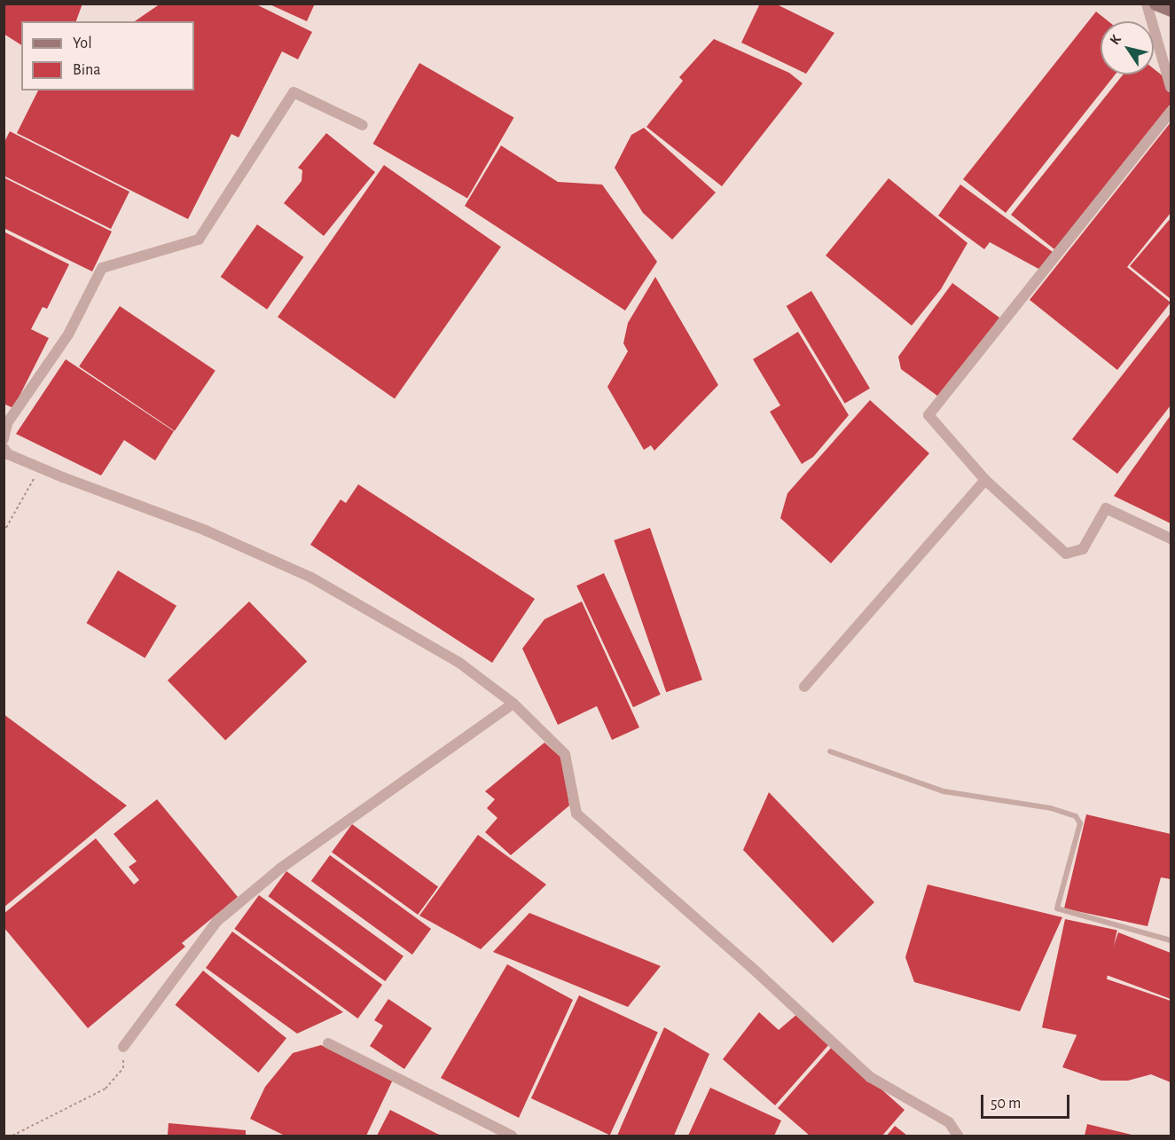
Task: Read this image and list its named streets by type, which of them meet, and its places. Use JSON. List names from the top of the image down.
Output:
{
  "legend": ["Yol", "Bina"],
  "scale_bar": "50 m",
  "north": "top left"
}
